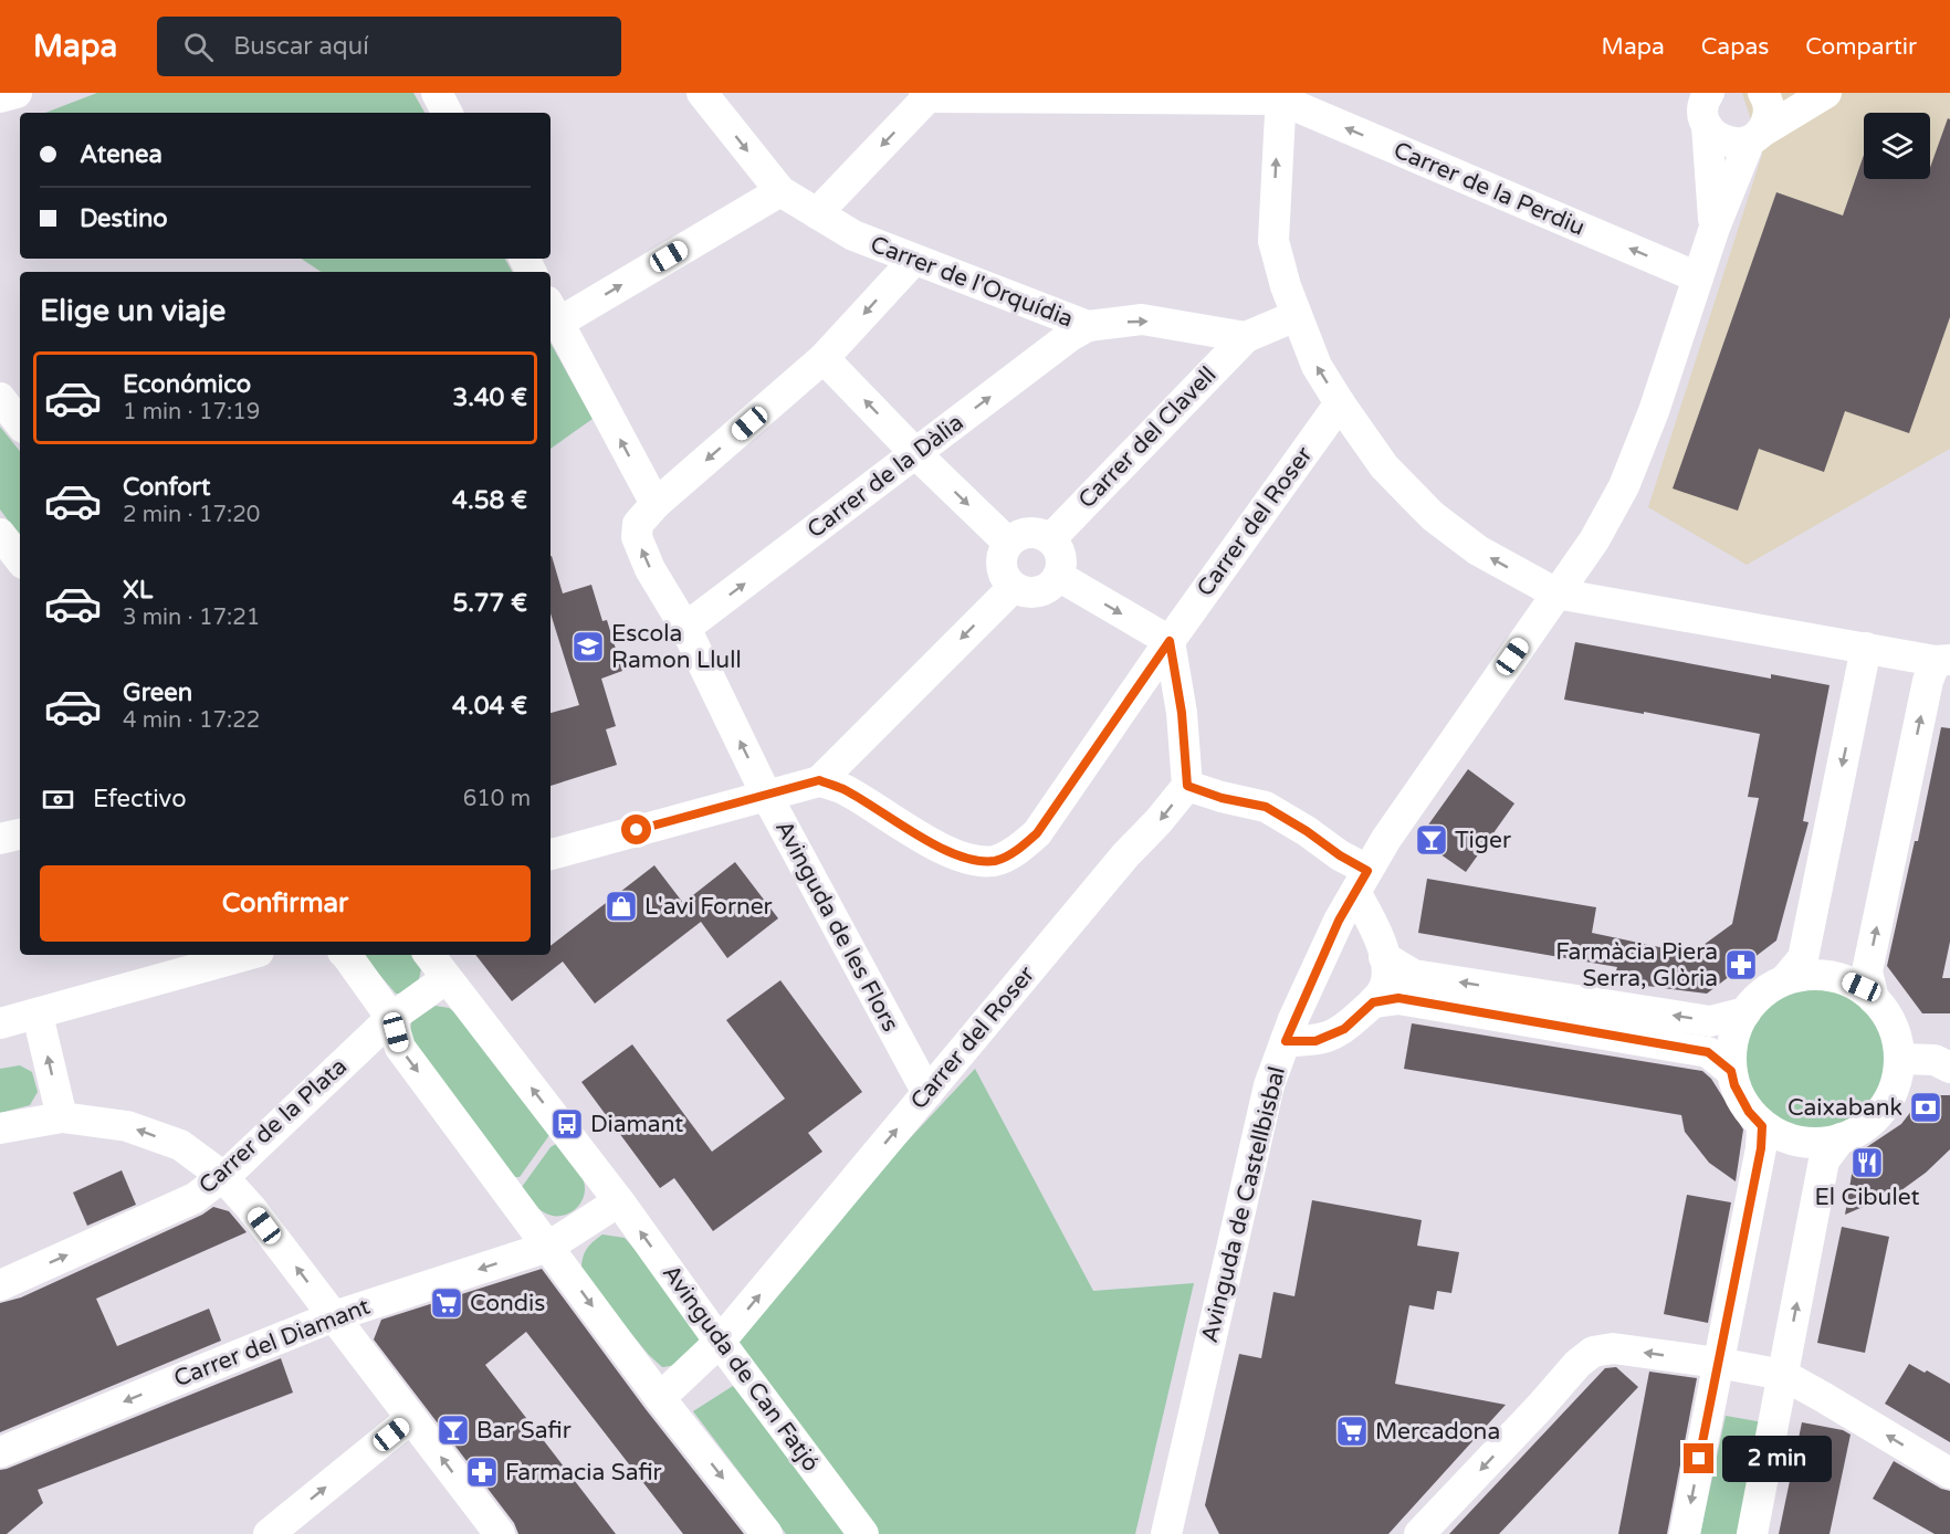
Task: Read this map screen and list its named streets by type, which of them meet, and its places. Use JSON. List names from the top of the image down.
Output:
{
  "streets": {
    "street": [
      "Carrer de la Perdiu",
      "Carrer de l'Orquídia",
      "Carrer del Clavell",
      "Carrer de la Dàlia",
      "Carrer del Roser",
      "Avinguda de les Flors",
      "Carrer de la Plata",
      "Avinguda de Castellbisbal",
      "Carrer del Diamant",
      "Avinguda de Can Fatjó"
    ]
  },
  "crossings": [
    ["Carrer de la Perdiu", "Avinguda de Castellbisbal"],
    ["Carrer de l'Orquídia", "Carrer del Clavell"],
    ["Carrer de l'Orquídia", "Carrer de la Dàlia"],
    ["Carrer de la Dàlia", "Avinguda de les Flors"],
    ["Carrer del Roser", "Avinguda de les Flors"],
    ["Carrer del Roser", "Avinguda de Can Fatjó"],
    ["Carrer de la Plata", "Avinguda de Can Fatjó"]
  ],
  "one_way": ["Carrer de la Perdiu", "Avinguda de les Flors"],
  "places": {
    "school or university": ["Escola Ramon Llull"],
    "bar": ["Tiger", "Bar Safir"],
    "shop": ["L'avi Forner"],
    "pharmacy": ["Farmàcia Piera Serra, Glòria", "Farmacia Safir"],
    "bank": ["Caixabank"],
    "bus stop": ["Diamant"],
    "restaurant": ["El Cibulet"],
    "supermarket": ["Condis", "Mercadona"]
  },
  "page": {
    "header": "Mapa",
    "search": "Buscar aquí",
    "nav": ["Mapa", "Capas", "Compartir"],
    "banner": ["Atenea", "Destino"],
    "heading": "Elige un viaje",
    "list": [
      {
        "name": "Económico",
        "note": "1 min · 17:19",
        "value": "3.40 €"
      },
      {
        "name": "Confort",
        "note": "2 min · 17:20",
        "value": "4.58 €"
      },
      {
        "name": "XL",
        "note": "3 min · 17:21",
        "value": "5.77 €"
      },
      {
        "name": "Green",
        "note": "4 min · 17:22",
        "value": "4.04 €"
      }
    ],
    "pay": ["Efectivo", "610 m"],
    "buttons": "Confirmar",
    "bubble": "2 min"
  }
}
